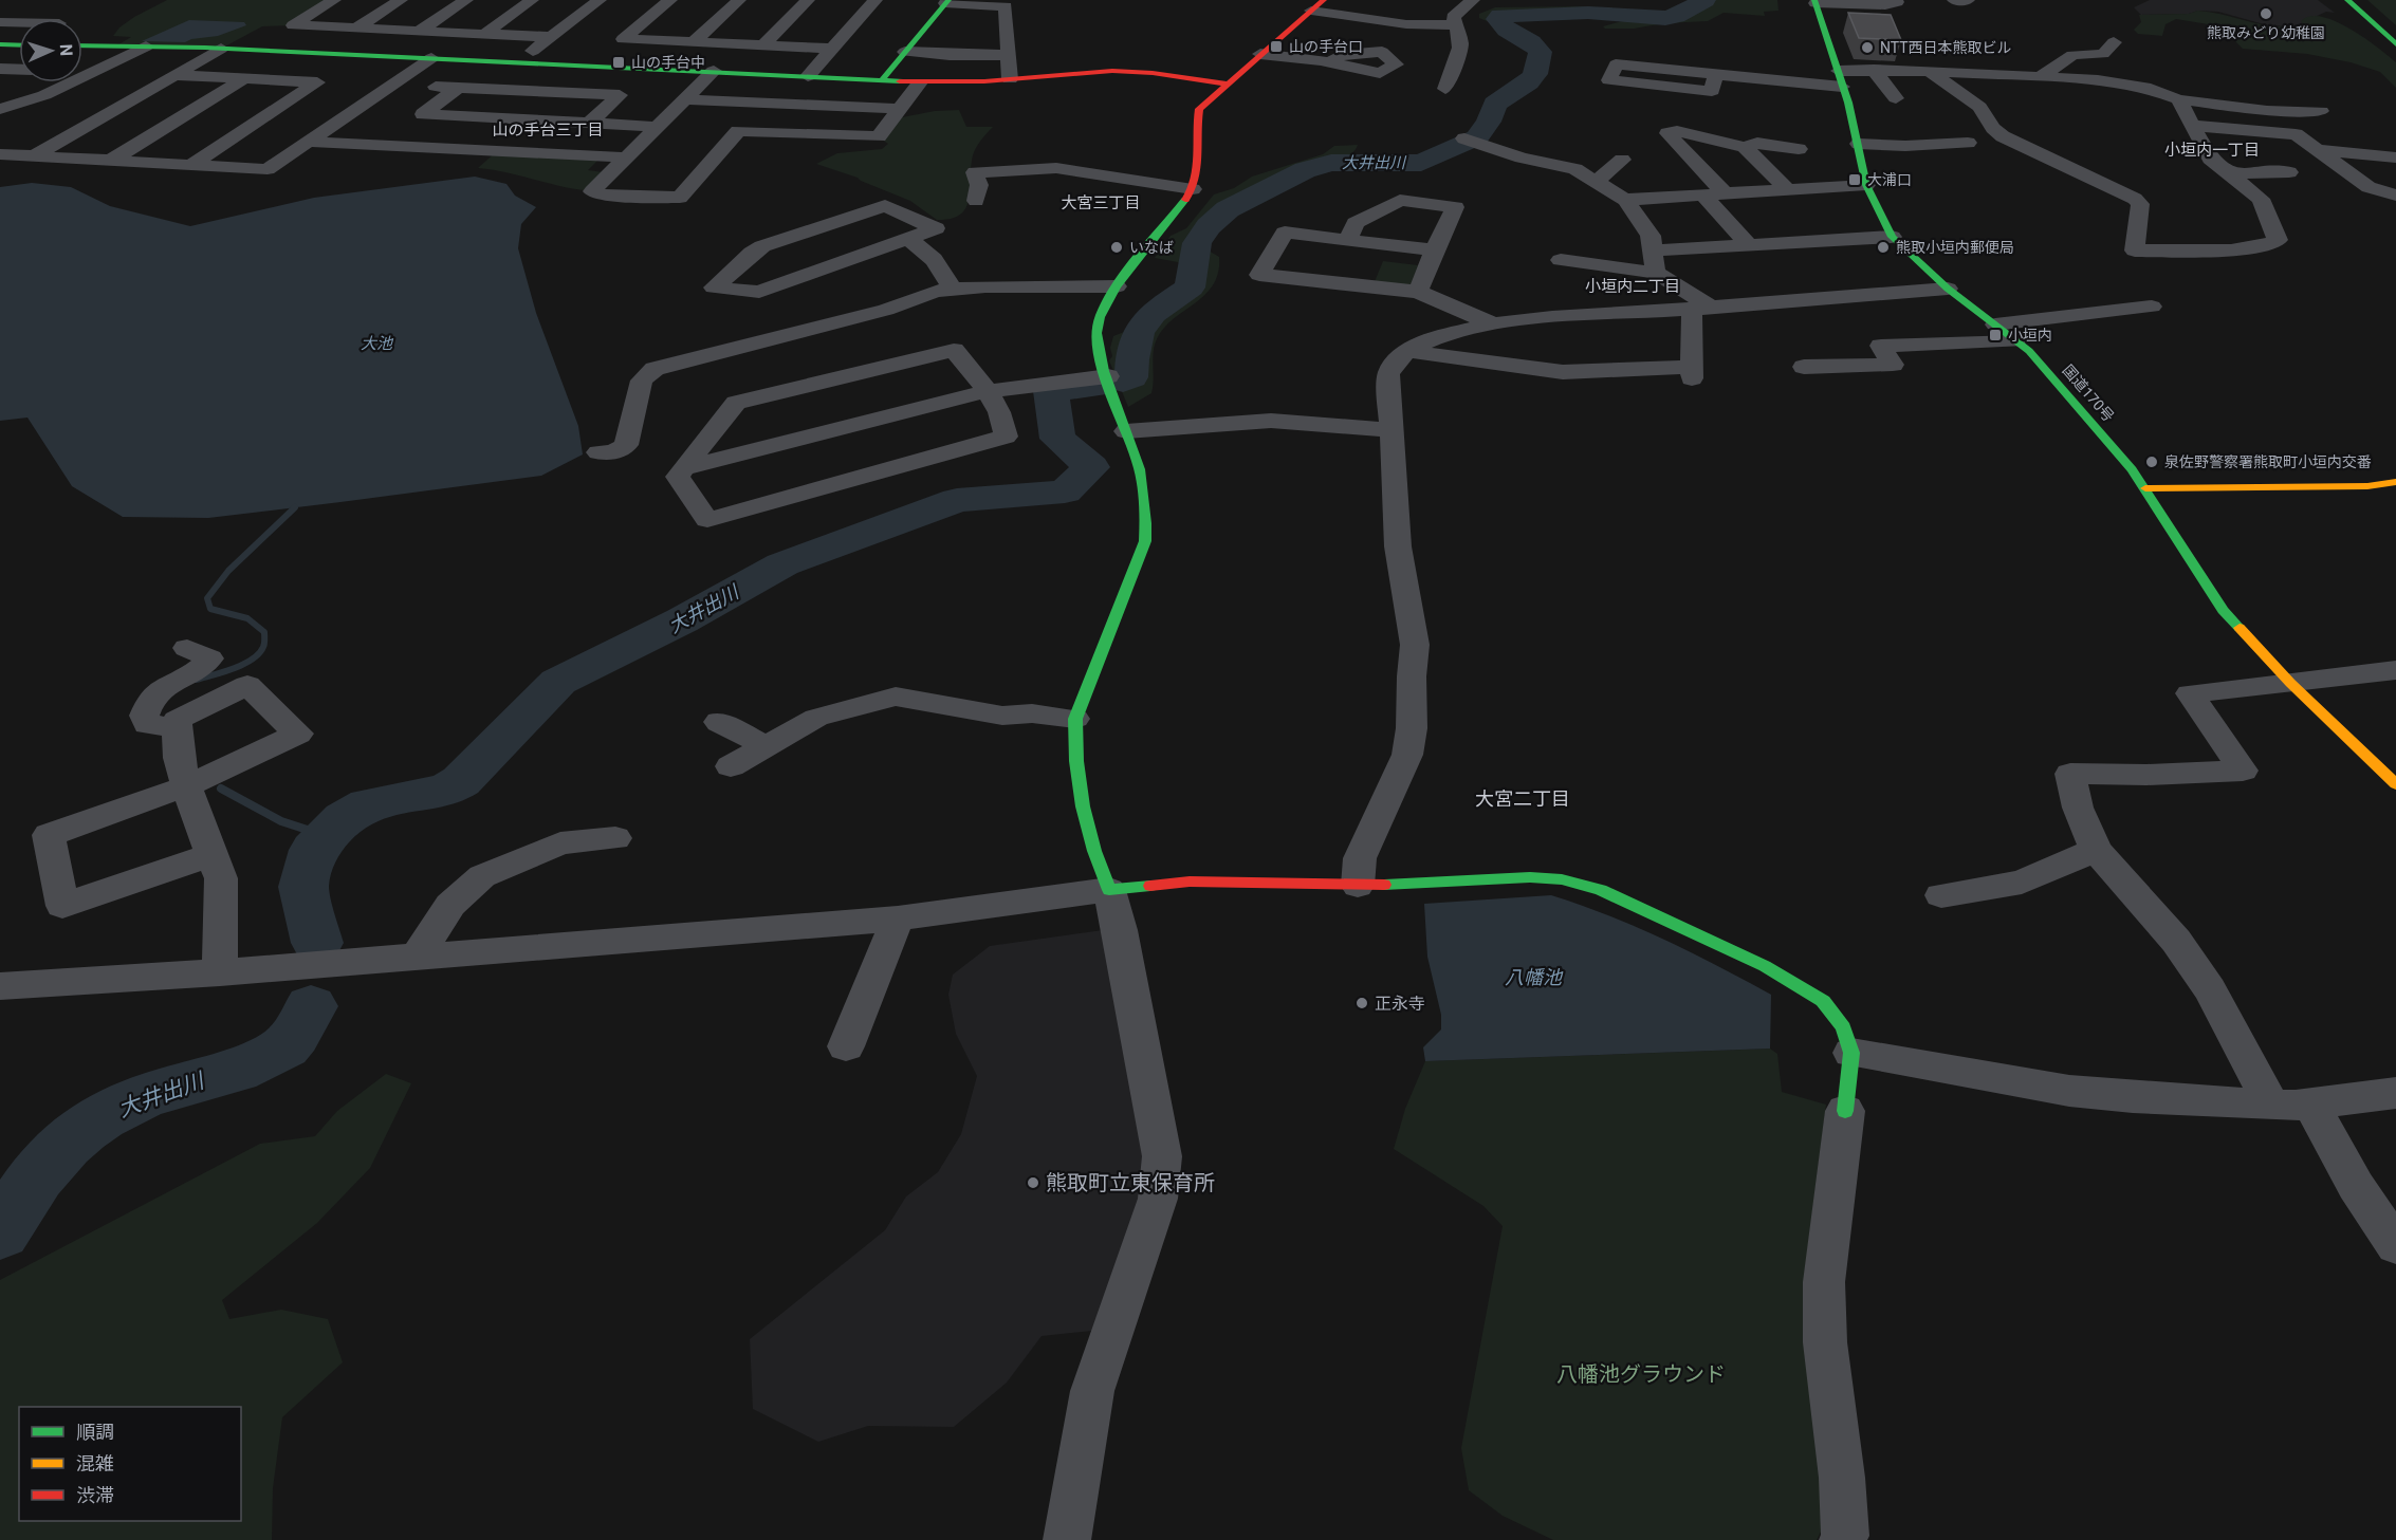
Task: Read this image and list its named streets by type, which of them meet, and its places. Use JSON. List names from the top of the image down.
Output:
{
  "streets": {
    "main road": ["国道170号"]
  },
  "districts": [
    "山の手台三丁目",
    "小垣内一丁目",
    "大宮三丁目",
    "小垣内二丁目",
    "大宮二丁目"
  ],
  "water": ["大井出川", "大池", "八幡池"],
  "parks": ["八幡池グラウンド"],
  "places": {
    "other": [
      "熊取みどり幼稚園",
      "NTT西日本熊取ビル",
      "いなば",
      "熊取小垣内郵便局",
      "泉佐野警察署熊取町小垣内交番",
      "正永寺",
      "熊取町立東保育所"
    ],
    "transit": [
      "山の手台口",
      "山の手台中",
      "大浦口",
      "小垣内"
    ]
  },
  "legend": ["順調", "混雑", "渋滞"],
  "north": "right"
}
